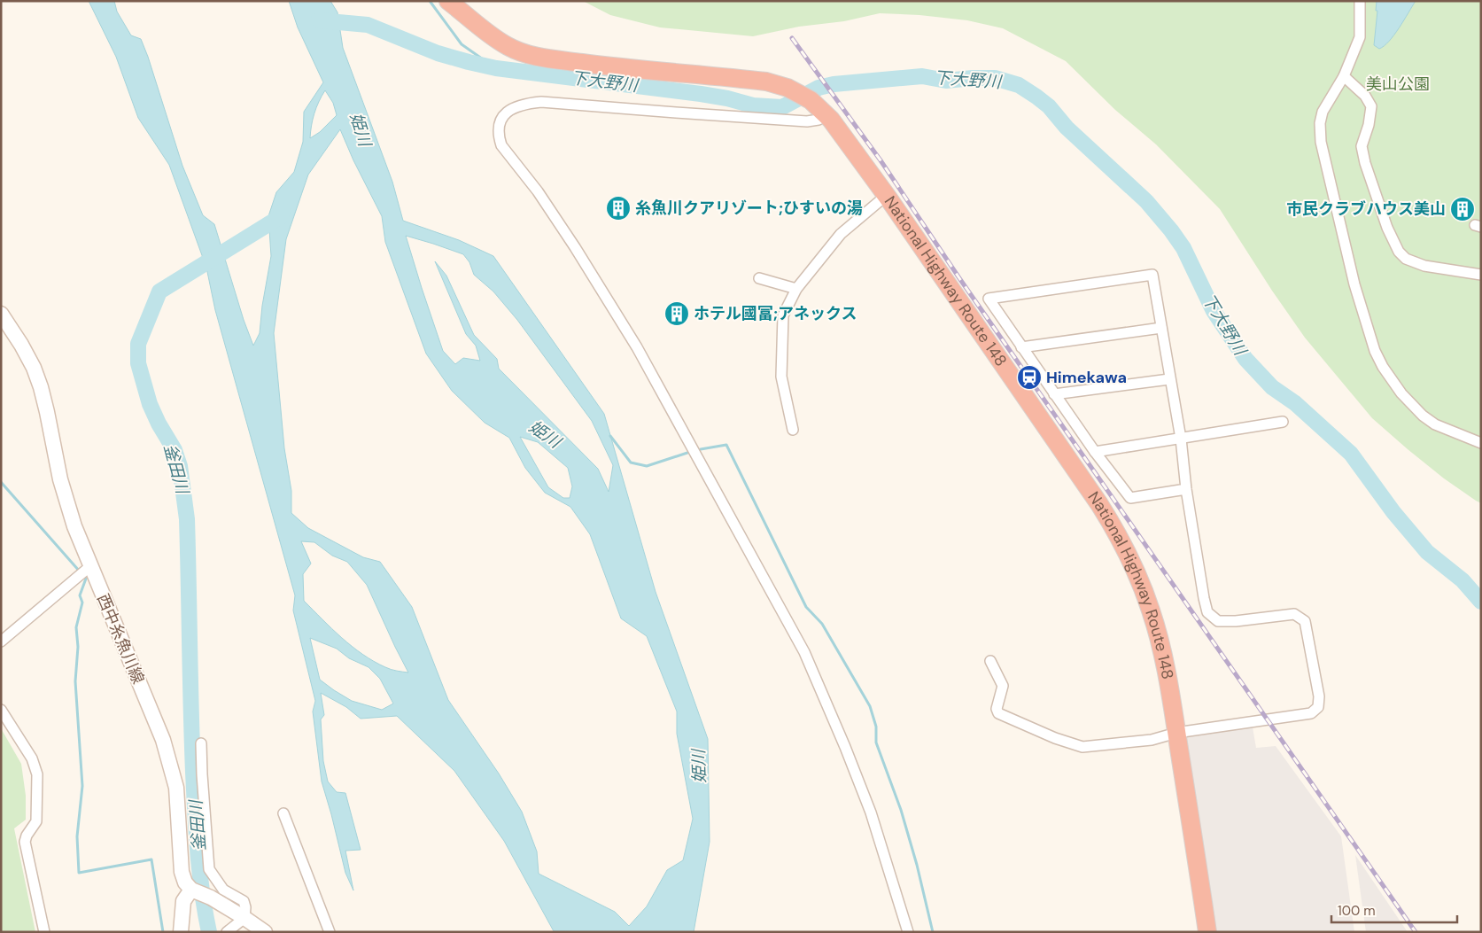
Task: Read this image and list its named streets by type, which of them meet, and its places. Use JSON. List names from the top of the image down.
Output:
{
  "streets": {
    "highway": ["National Highway Route 148"],
    "main road": ["西中糸魚川線"]
  },
  "water": ["下大野川", "姫川", "釜田川"],
  "parks": ["美山公園"],
  "places": {
    "building": ["糸魚川クアリゾート;ひすいの湯", "市民クラブハウス美山", "ホテル國富;アネックス"],
    "station": ["Himekawa"]
  },
  "scale_bar": "100 m"
}
